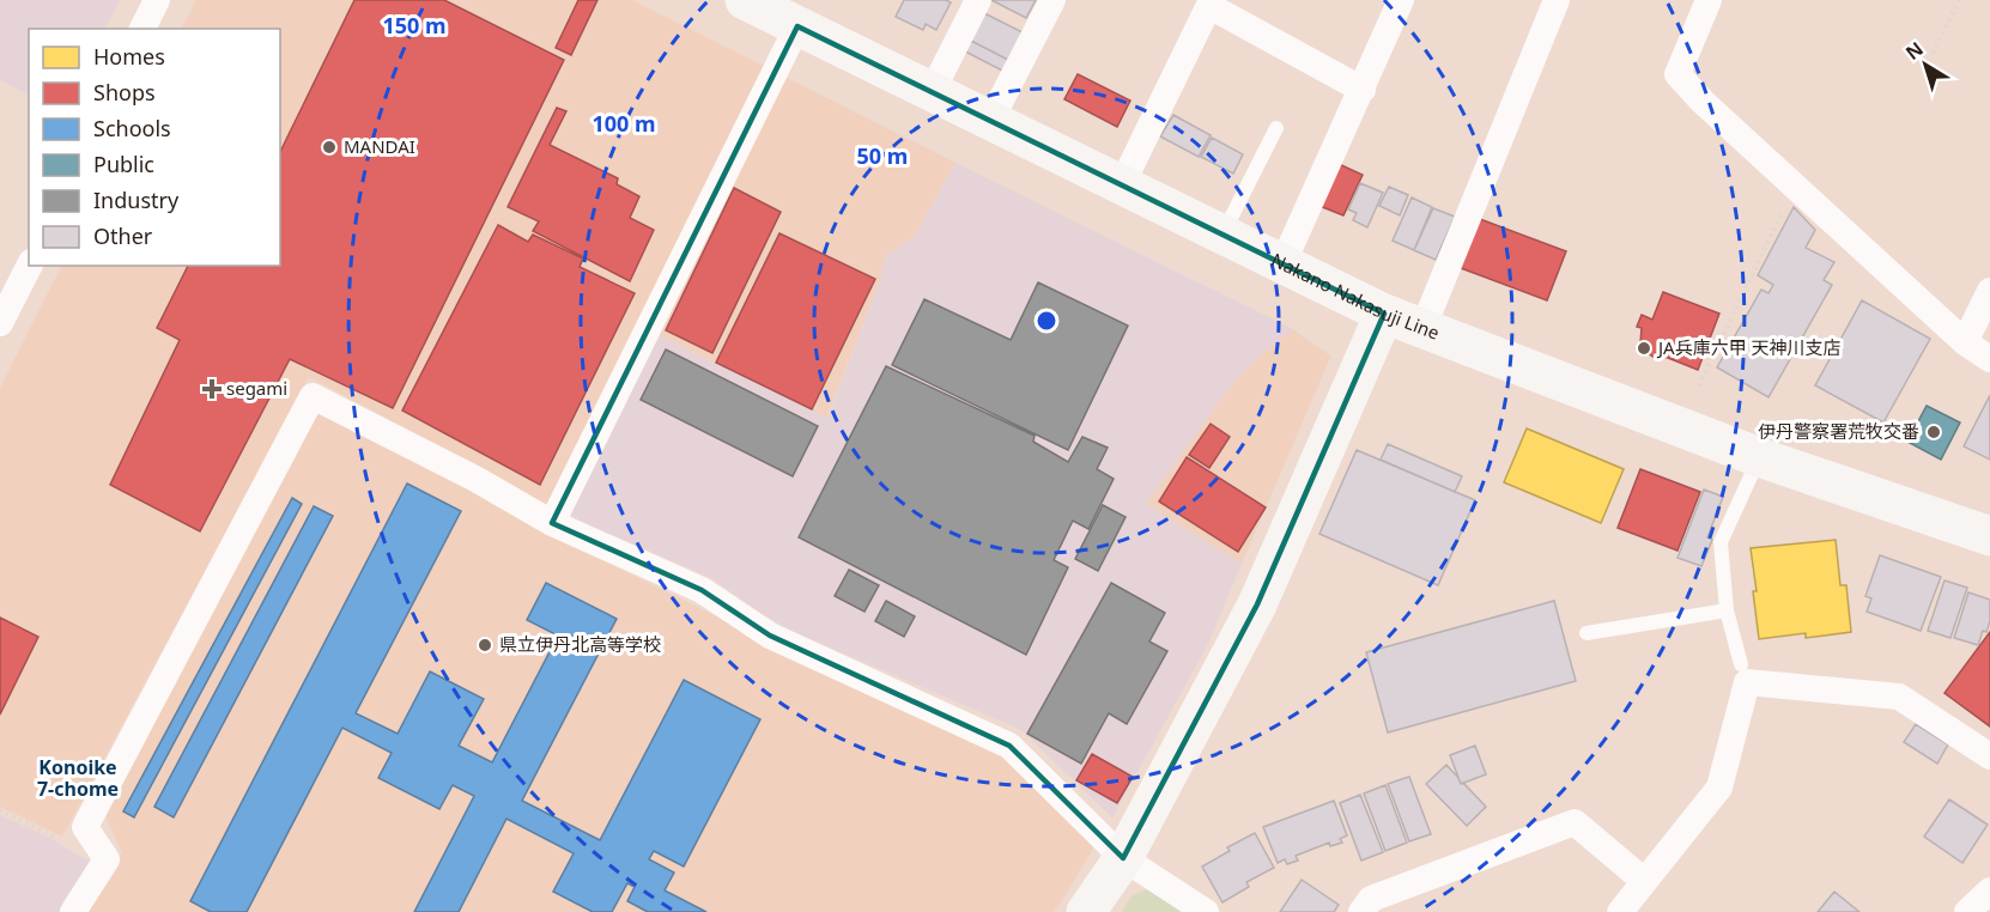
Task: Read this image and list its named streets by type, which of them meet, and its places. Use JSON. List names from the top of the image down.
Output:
{
  "streets": {
    "main road": ["Nakano Nakasuji Line"]
  },
  "districts": ["Konoike 7-chome"],
  "places": {
    "other": [
      "MANDAI",
      "JA兵庫六甲 天神川支店",
      "伊丹警察署荒牧交番",
      "県立伊丹北高等学校"
    ],
    "health": ["segami"]
  },
  "legend": [
    "Homes",
    "Shops",
    "Schools",
    "Public",
    "Industry",
    "Other"
  ],
  "north": "top left",
  "rings": ["150 m", "100 m", "50 m"]
}
